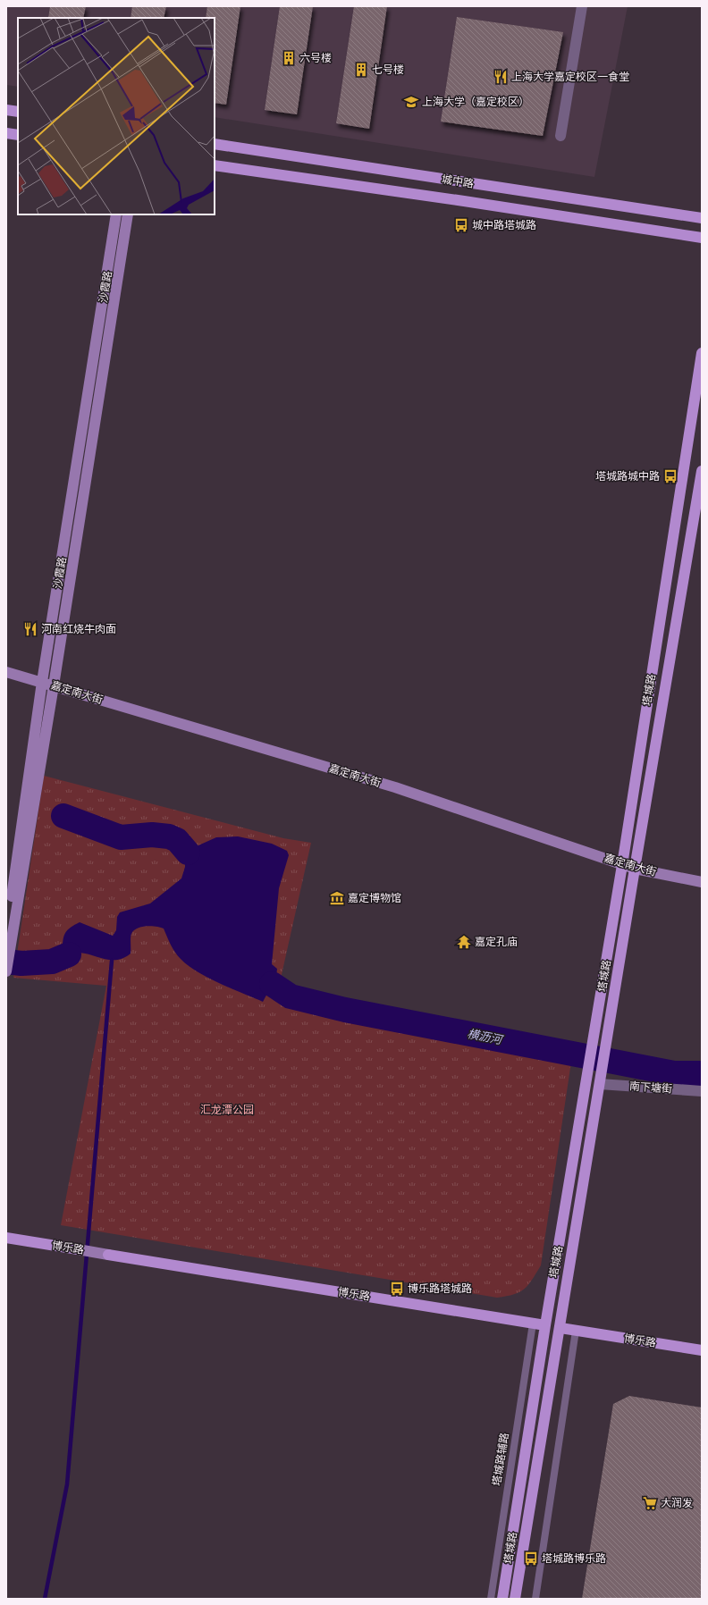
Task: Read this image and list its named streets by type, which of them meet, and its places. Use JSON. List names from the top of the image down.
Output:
{
  "streets": {
    "main road": ["城中路", "塔城路", "博乐路"],
    "street": ["沙霞路", "嘉定南大街", "南下塘街"],
    "lane": ["塔城路辅路"]
  },
  "crossings": [
    ["沙霞路", "嘉定南大街"],
    ["塔城路", "嘉定南大街"],
    ["塔城路", "南下塘街"],
    ["塔城路", "博乐路"],
    ["博乐路", "塔城路辅路"]
  ],
  "water": ["横沥河"],
  "parks": ["汇龙潭公园"],
  "places": {
    "building": ["六号楼", "七号楼"],
    "restaurant": ["上海大学嘉定校区一食堂", "河南红烧牛肉面"],
    "school or university": ["上海大学（嘉定校区）"],
    "bus stop": [
      "城中路塔城路",
      "塔城路城中路",
      "博乐路塔城路",
      "塔城路博乐路"
    ],
    "museum": ["嘉定博物馆"],
    "temple": ["嘉定孔庙"],
    "supermarket": ["大润发"]
  }
}
